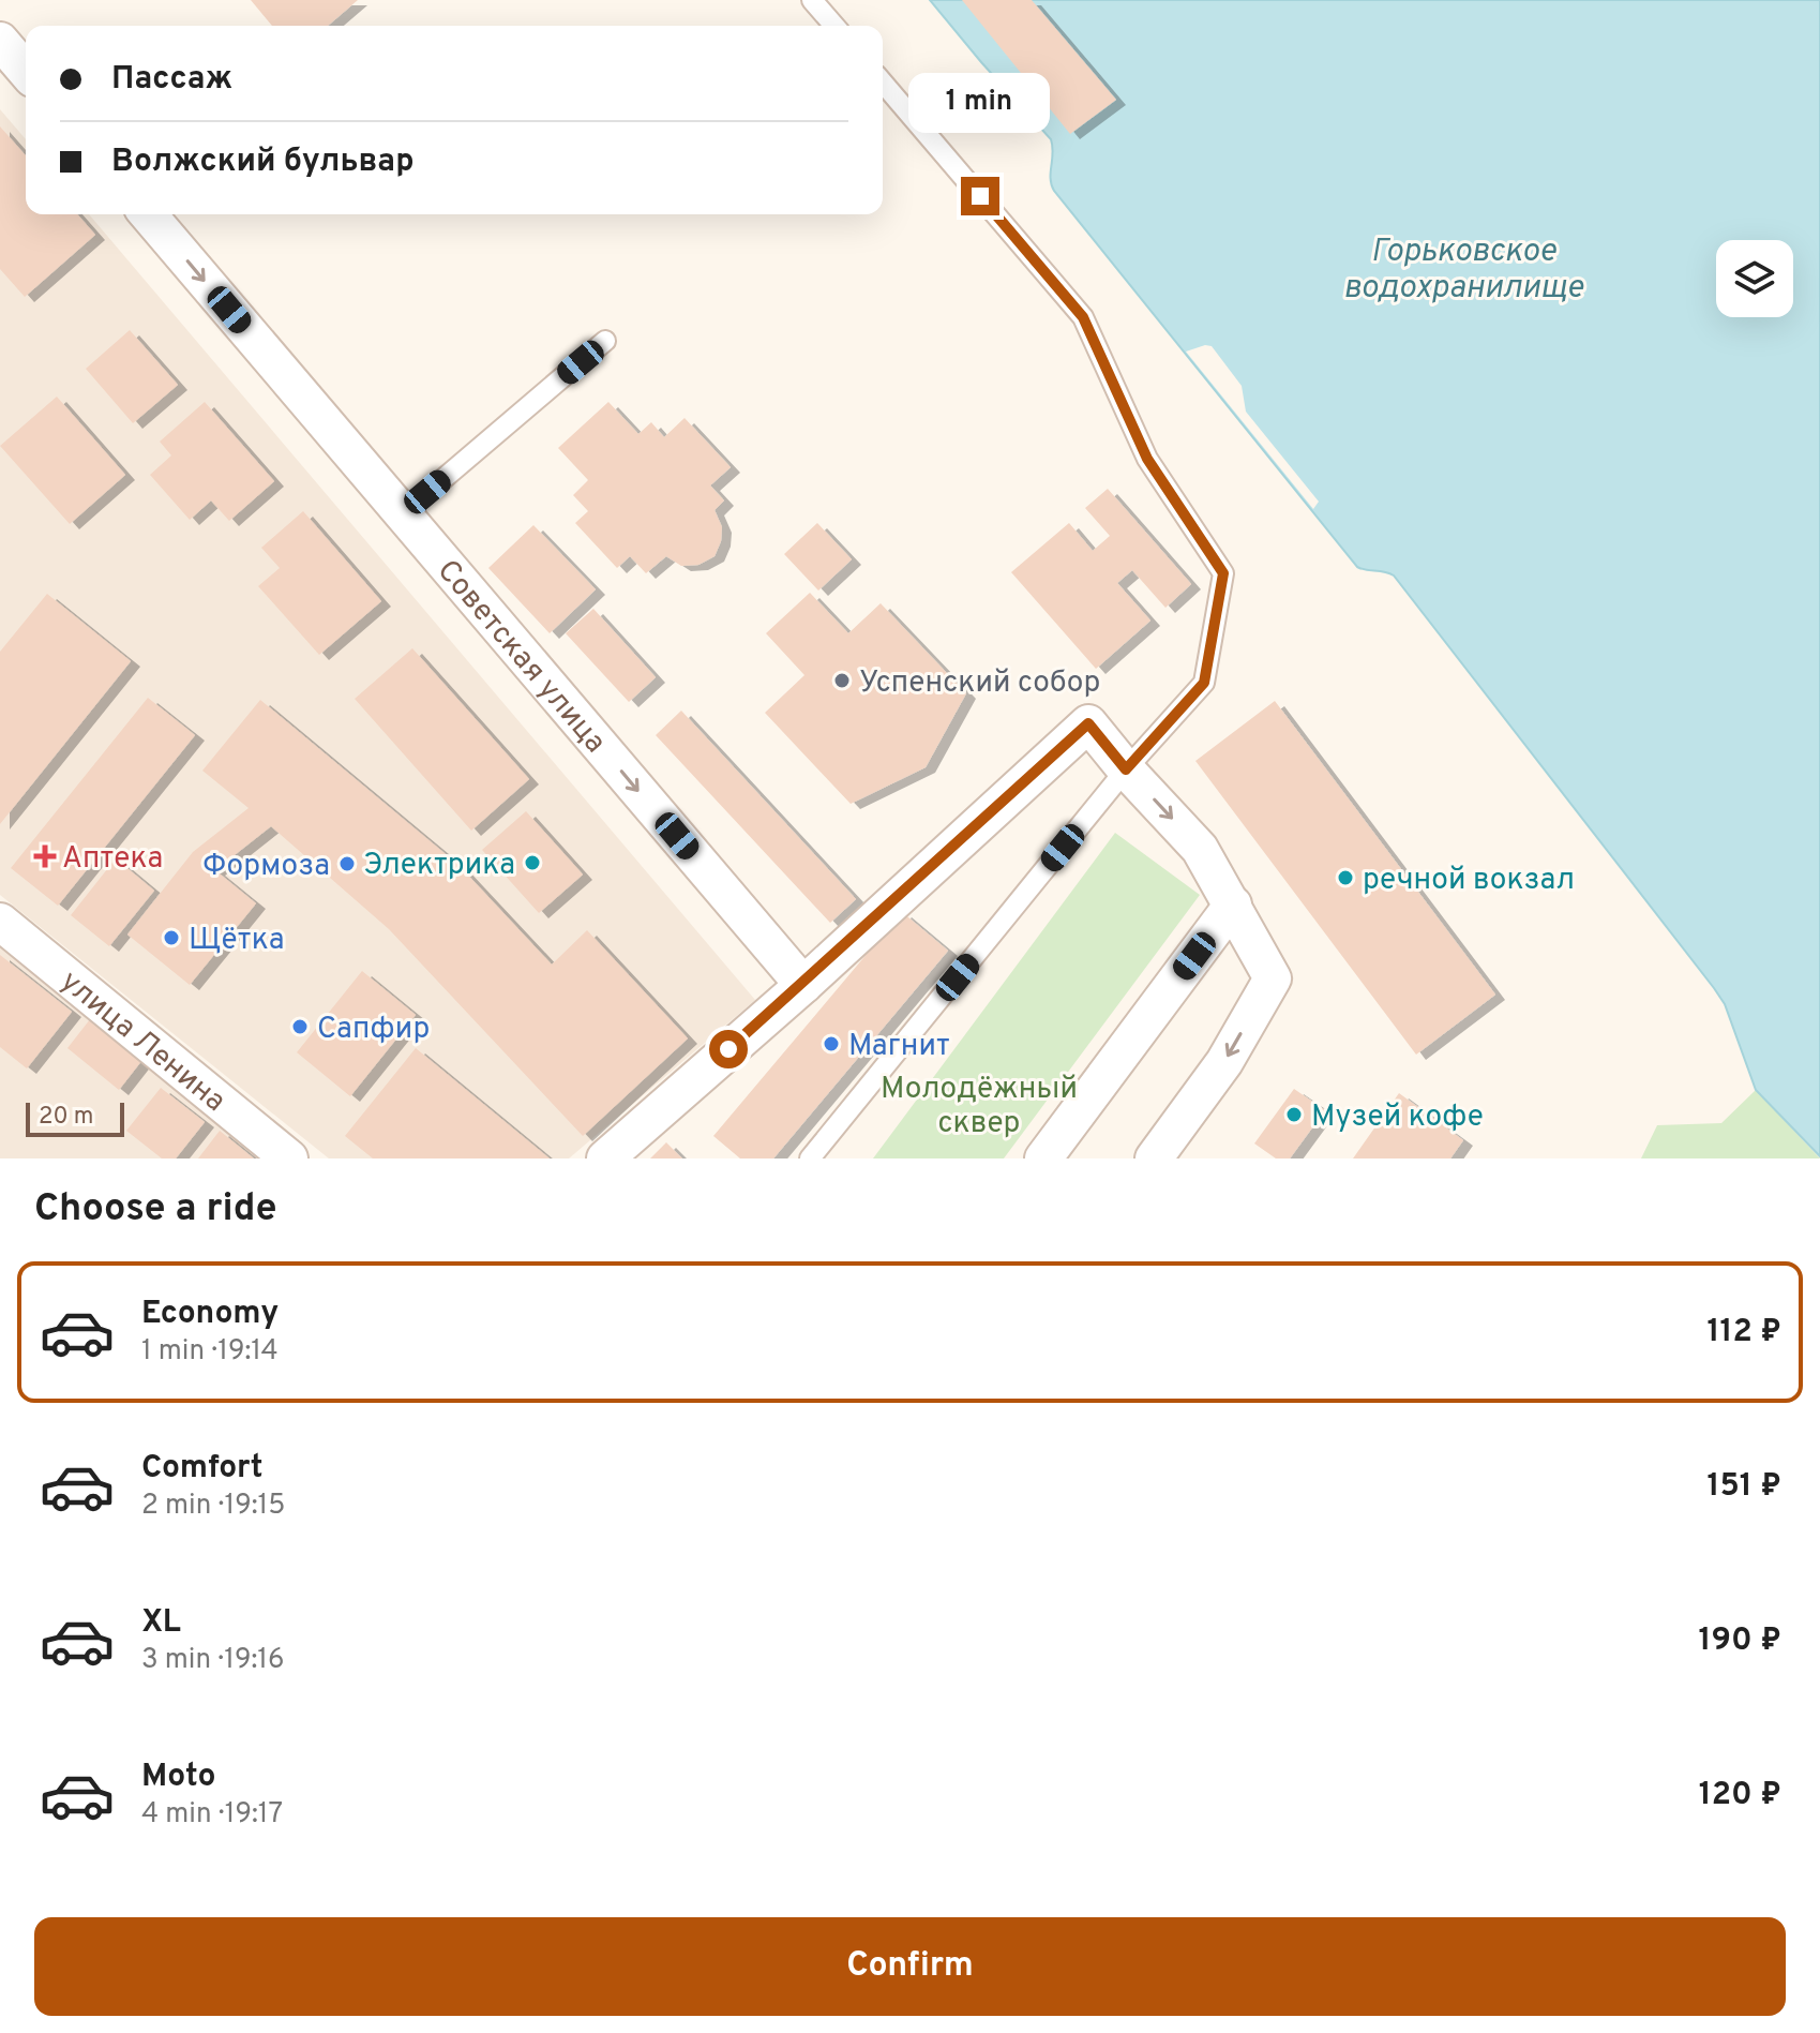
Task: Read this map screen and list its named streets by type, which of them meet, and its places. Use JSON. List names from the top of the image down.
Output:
{
  "streets": {
    "street": ["Советская улица", "улица Ленина"]
  },
  "one_way": ["Советская улица"],
  "water": ["Горьковское водохранилище"],
  "parks": ["Молодёжный сквер"],
  "places": {
    "other": [
      "Успенский собор",
      "Электрика",
      "Формоза",
      "речной вокзал",
      "Щётка",
      "Сапфир",
      "Магнит",
      "Музей кофе"
    ],
    "health": ["Аптека"]
  },
  "scale_bar": "20 m",
  "page": {
    "banner": ["Пассаж", "Волжский бульвар"],
    "bubble": "1 min",
    "scale": "20 m",
    "heading": "Choose a ride",
    "list": [
      {
        "name": "Economy",
        "note": "1 min · 19:14",
        "value": "112 ₽"
      },
      {
        "name": "Comfort",
        "note": "2 min · 19:15",
        "value": "151 ₽"
      },
      {
        "name": "XL",
        "note": "3 min · 19:16",
        "value": "190 ₽"
      },
      {
        "name": "Moto",
        "note": "4 min · 19:17",
        "value": "120 ₽"
      }
    ],
    "buttons": "Confirm"
  }
}
